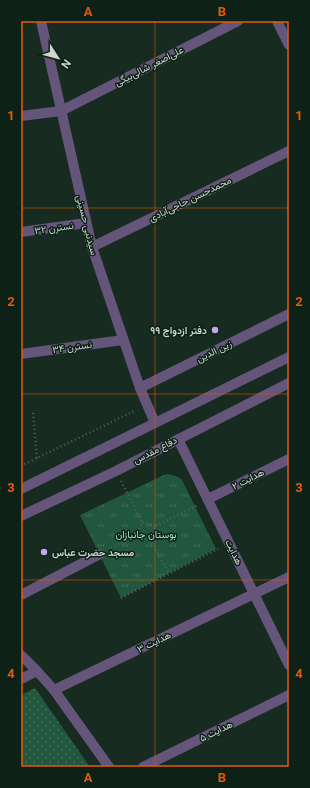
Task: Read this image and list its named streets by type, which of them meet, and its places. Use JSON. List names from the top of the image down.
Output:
{
  "streets": {
    "street": [
      "علی‌اصغر شالی‌بیگی",
      "محمدحسن حاجی‌آبادی",
      "سیدنبی حسینی",
      "نسترن ۳۲",
      "نسترن ۳۴",
      "زین الدین",
      "دفاع مقدس",
      "هدایت ۲",
      "هدایت",
      "هدایت ۳",
      "هدایت ۵"
    ]
  },
  "crossings": [
    ["علی‌اصغر شالی‌بیگی", "سیدنبی حسینی"],
    ["محمدحسن حاجی‌آبادی", "سیدنبی حسینی"],
    ["سیدنبی حسینی", "نسترن ۳۲"],
    ["سیدنبی حسینی", "نسترن ۳۴"],
    ["سیدنبی حسینی", "زین الدین"],
    ["دفاع مقدس", "هدایت"],
    ["هدایت ۲", "هدایت"],
    ["هدایت", "هدایت ۳"]
  ],
  "parks": ["بوستان جانبازان"],
  "places": ["دفتر ازدواج ۹۹", "مسجد حضرت عباس"],
  "north": "bottom right",
  "grid": {
    "columns": ["A", "B"],
    "rows": [
      "1",
      "2",
      "3",
      "4"
    ]
  }
}
